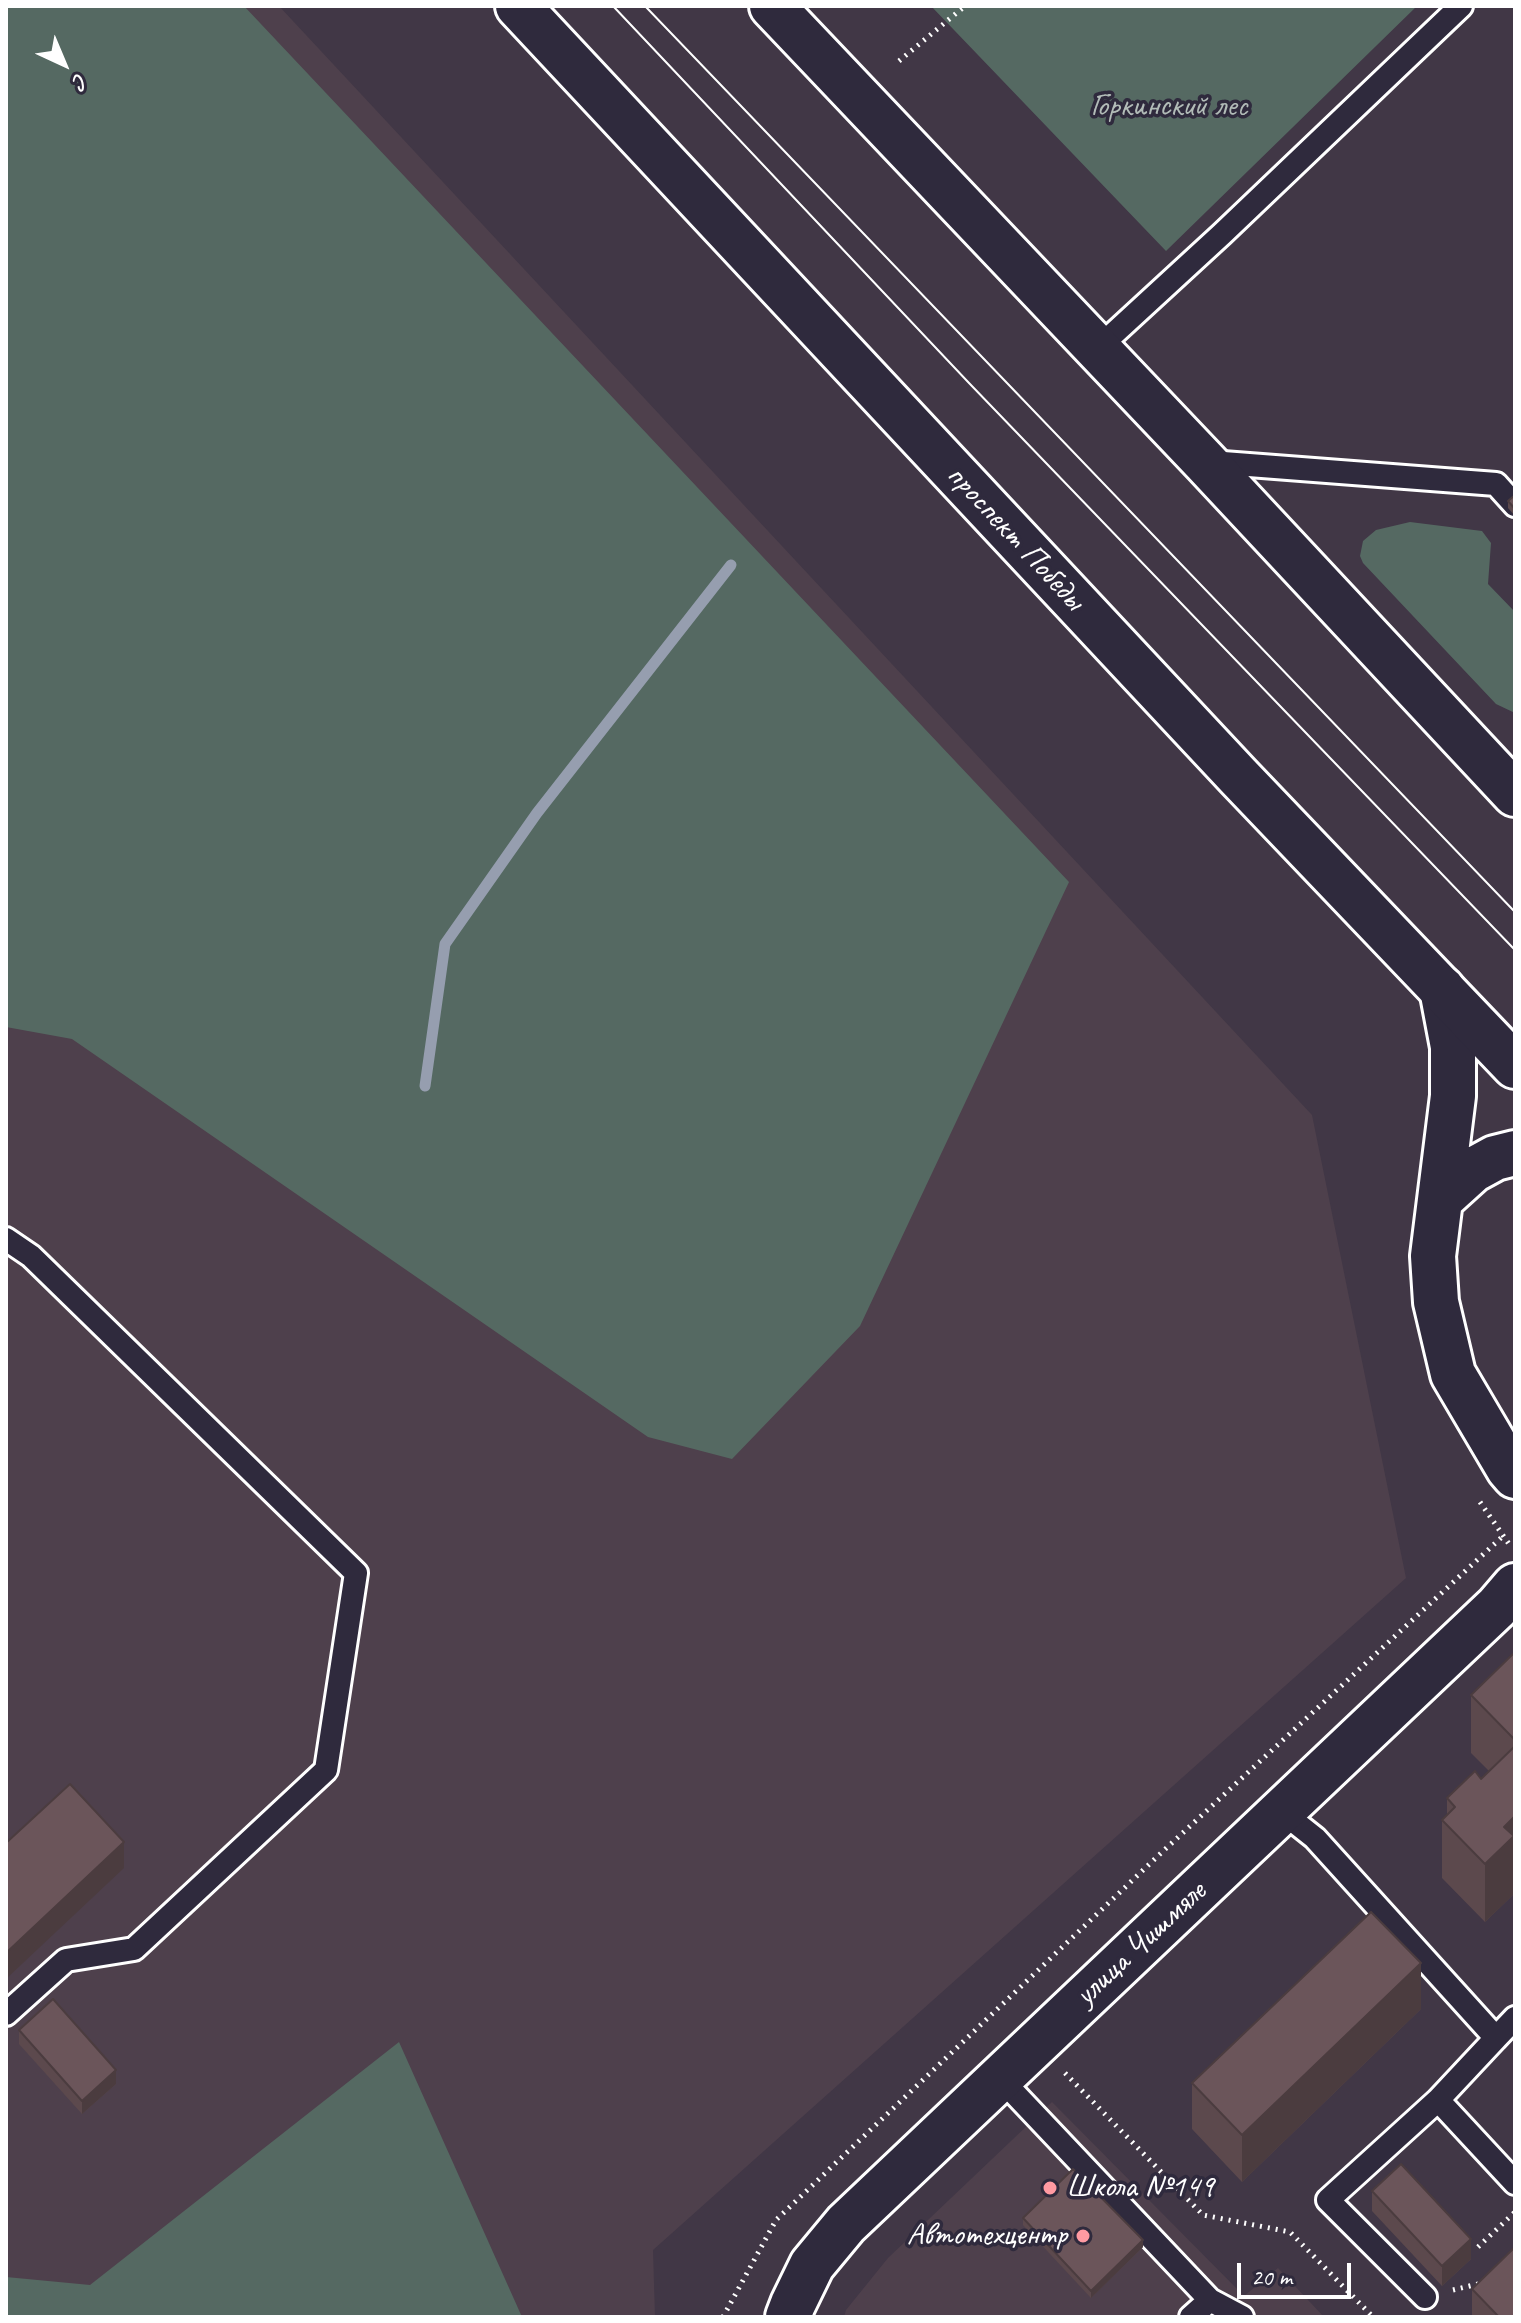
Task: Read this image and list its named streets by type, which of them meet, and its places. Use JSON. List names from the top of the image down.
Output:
{
  "streets": {
    "main road": ["проспект Победы", "улица Чишмяле"]
  },
  "parks": ["Горкинский лес"],
  "places": ["Школа №149", "Автотехцентр"],
  "scale_bar": "20 m",
  "north": "bottom right"
}
